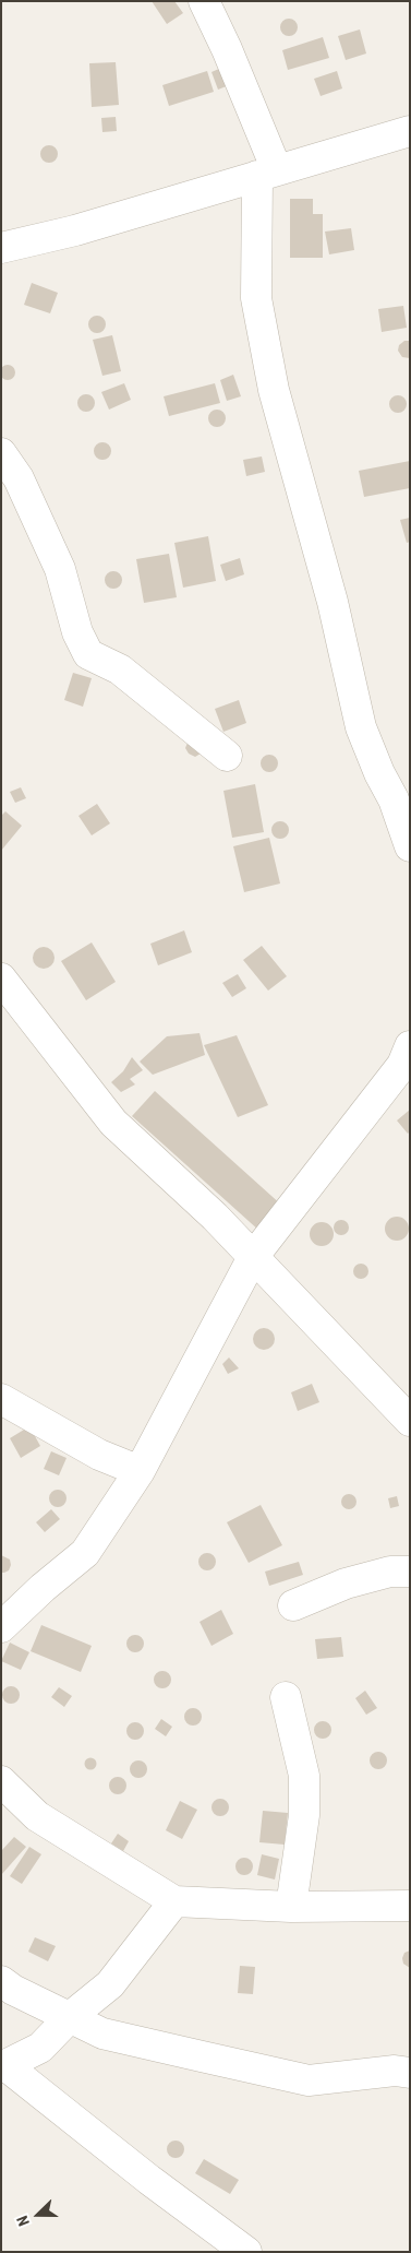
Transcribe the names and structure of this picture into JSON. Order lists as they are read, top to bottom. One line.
{"north":"left"}
